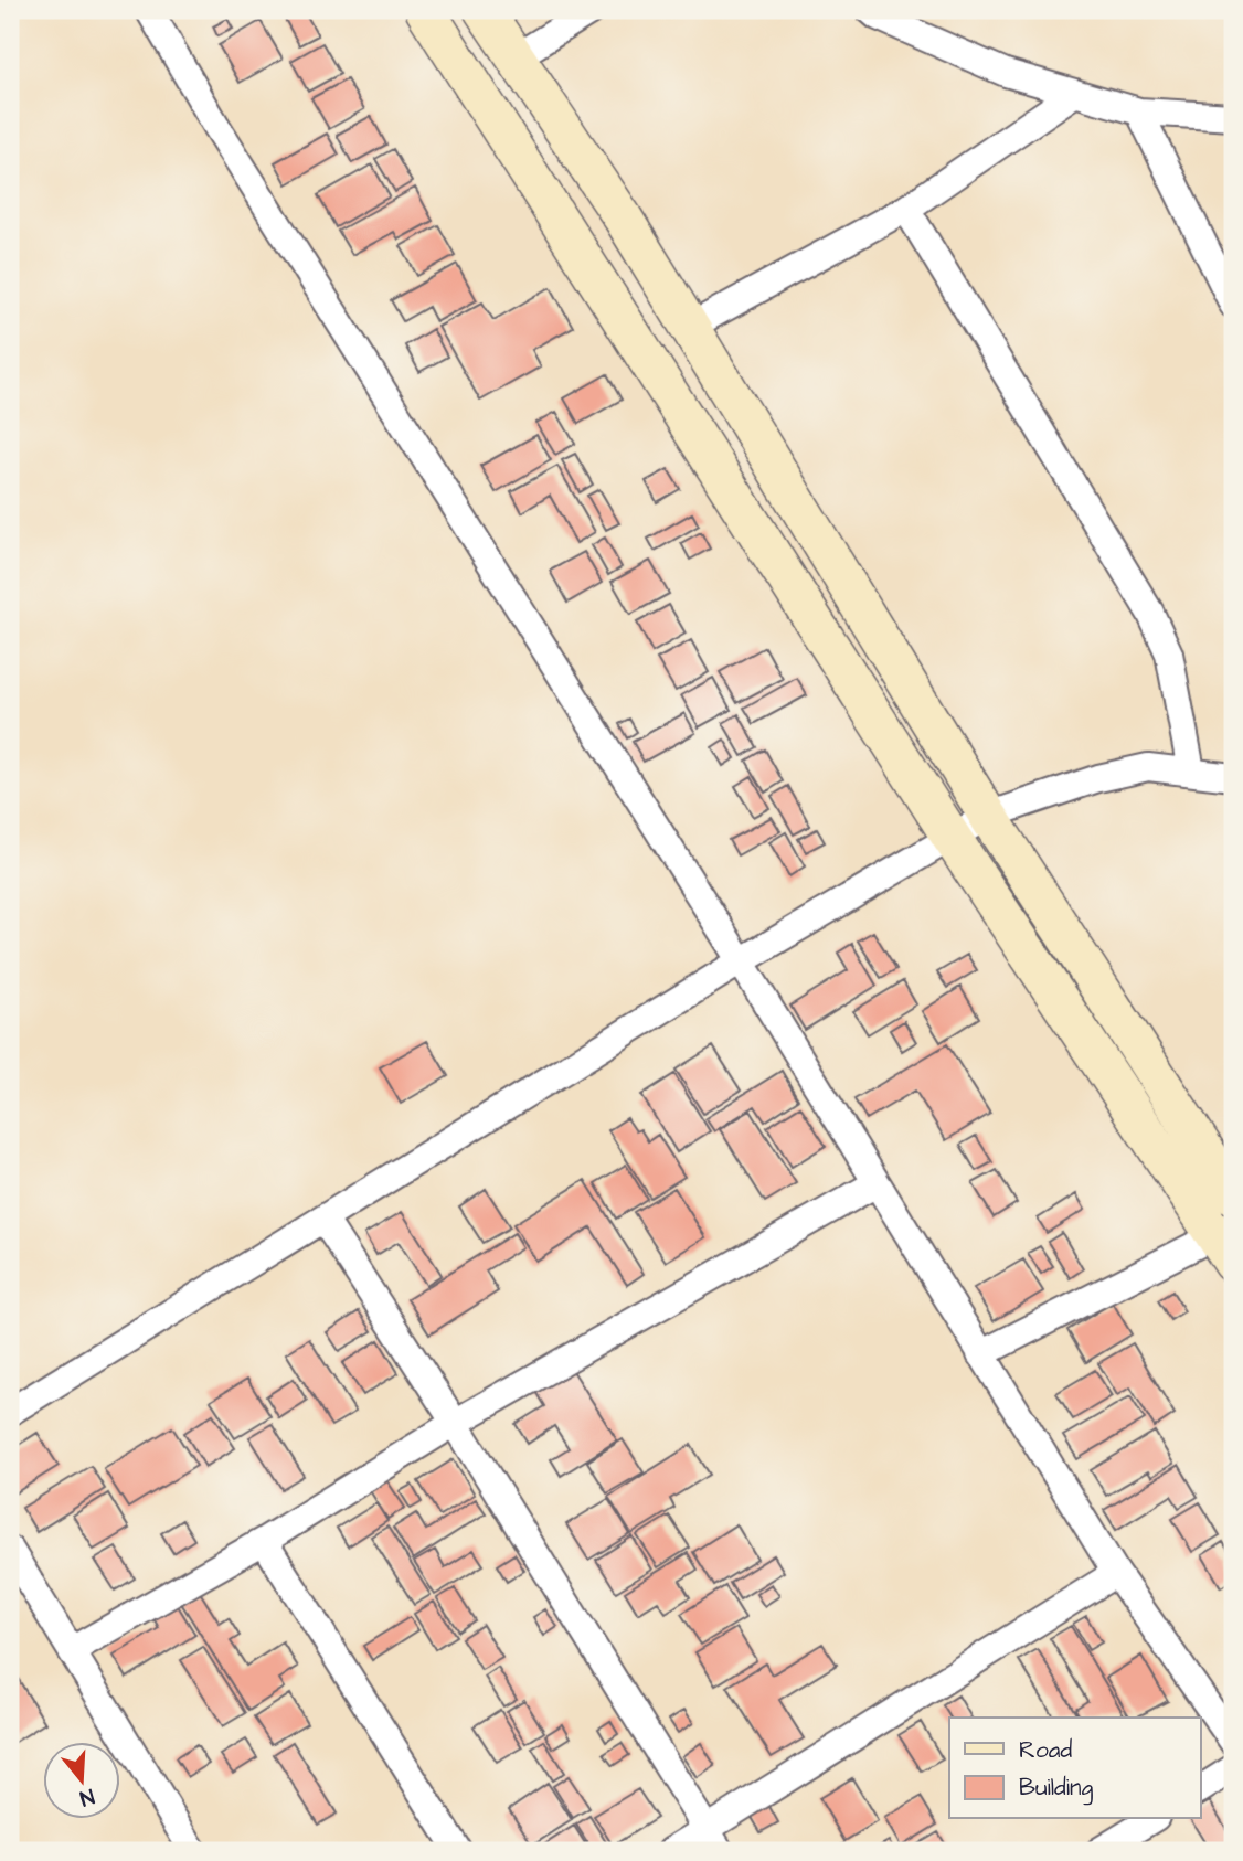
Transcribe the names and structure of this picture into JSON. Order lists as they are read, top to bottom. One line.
{"legend":["Road","Building"],"north":"bottom"}
